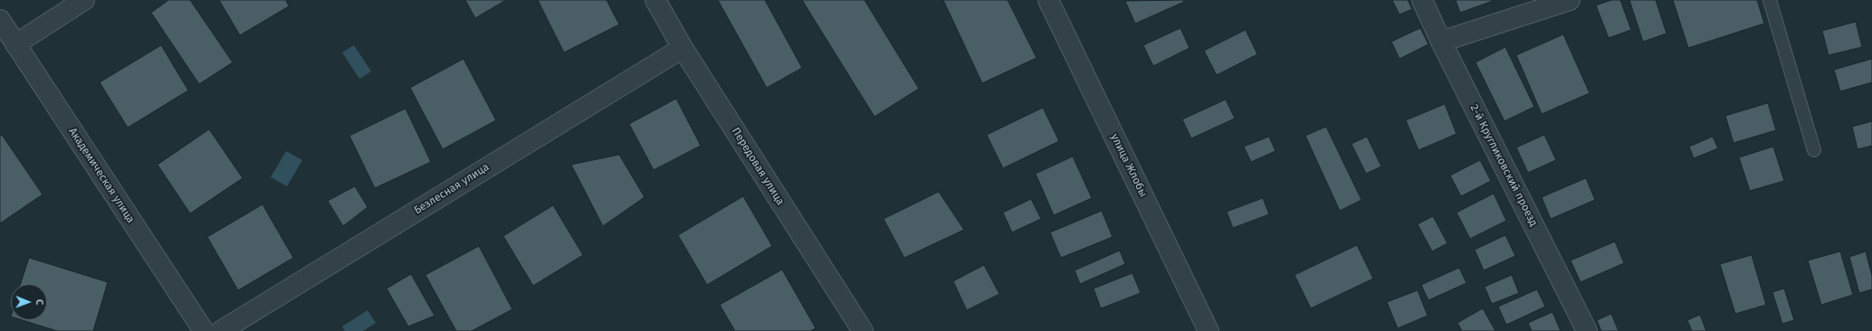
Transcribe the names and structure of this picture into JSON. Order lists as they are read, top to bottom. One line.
{"streets":{"street":["улица Жлобы","2-й Кругликовский проезд","Передовая улица","Академическая улица","Безлесная улица"]},"crossings":[["Передовая улица","Безлесная улица"]],"north":"right"}
